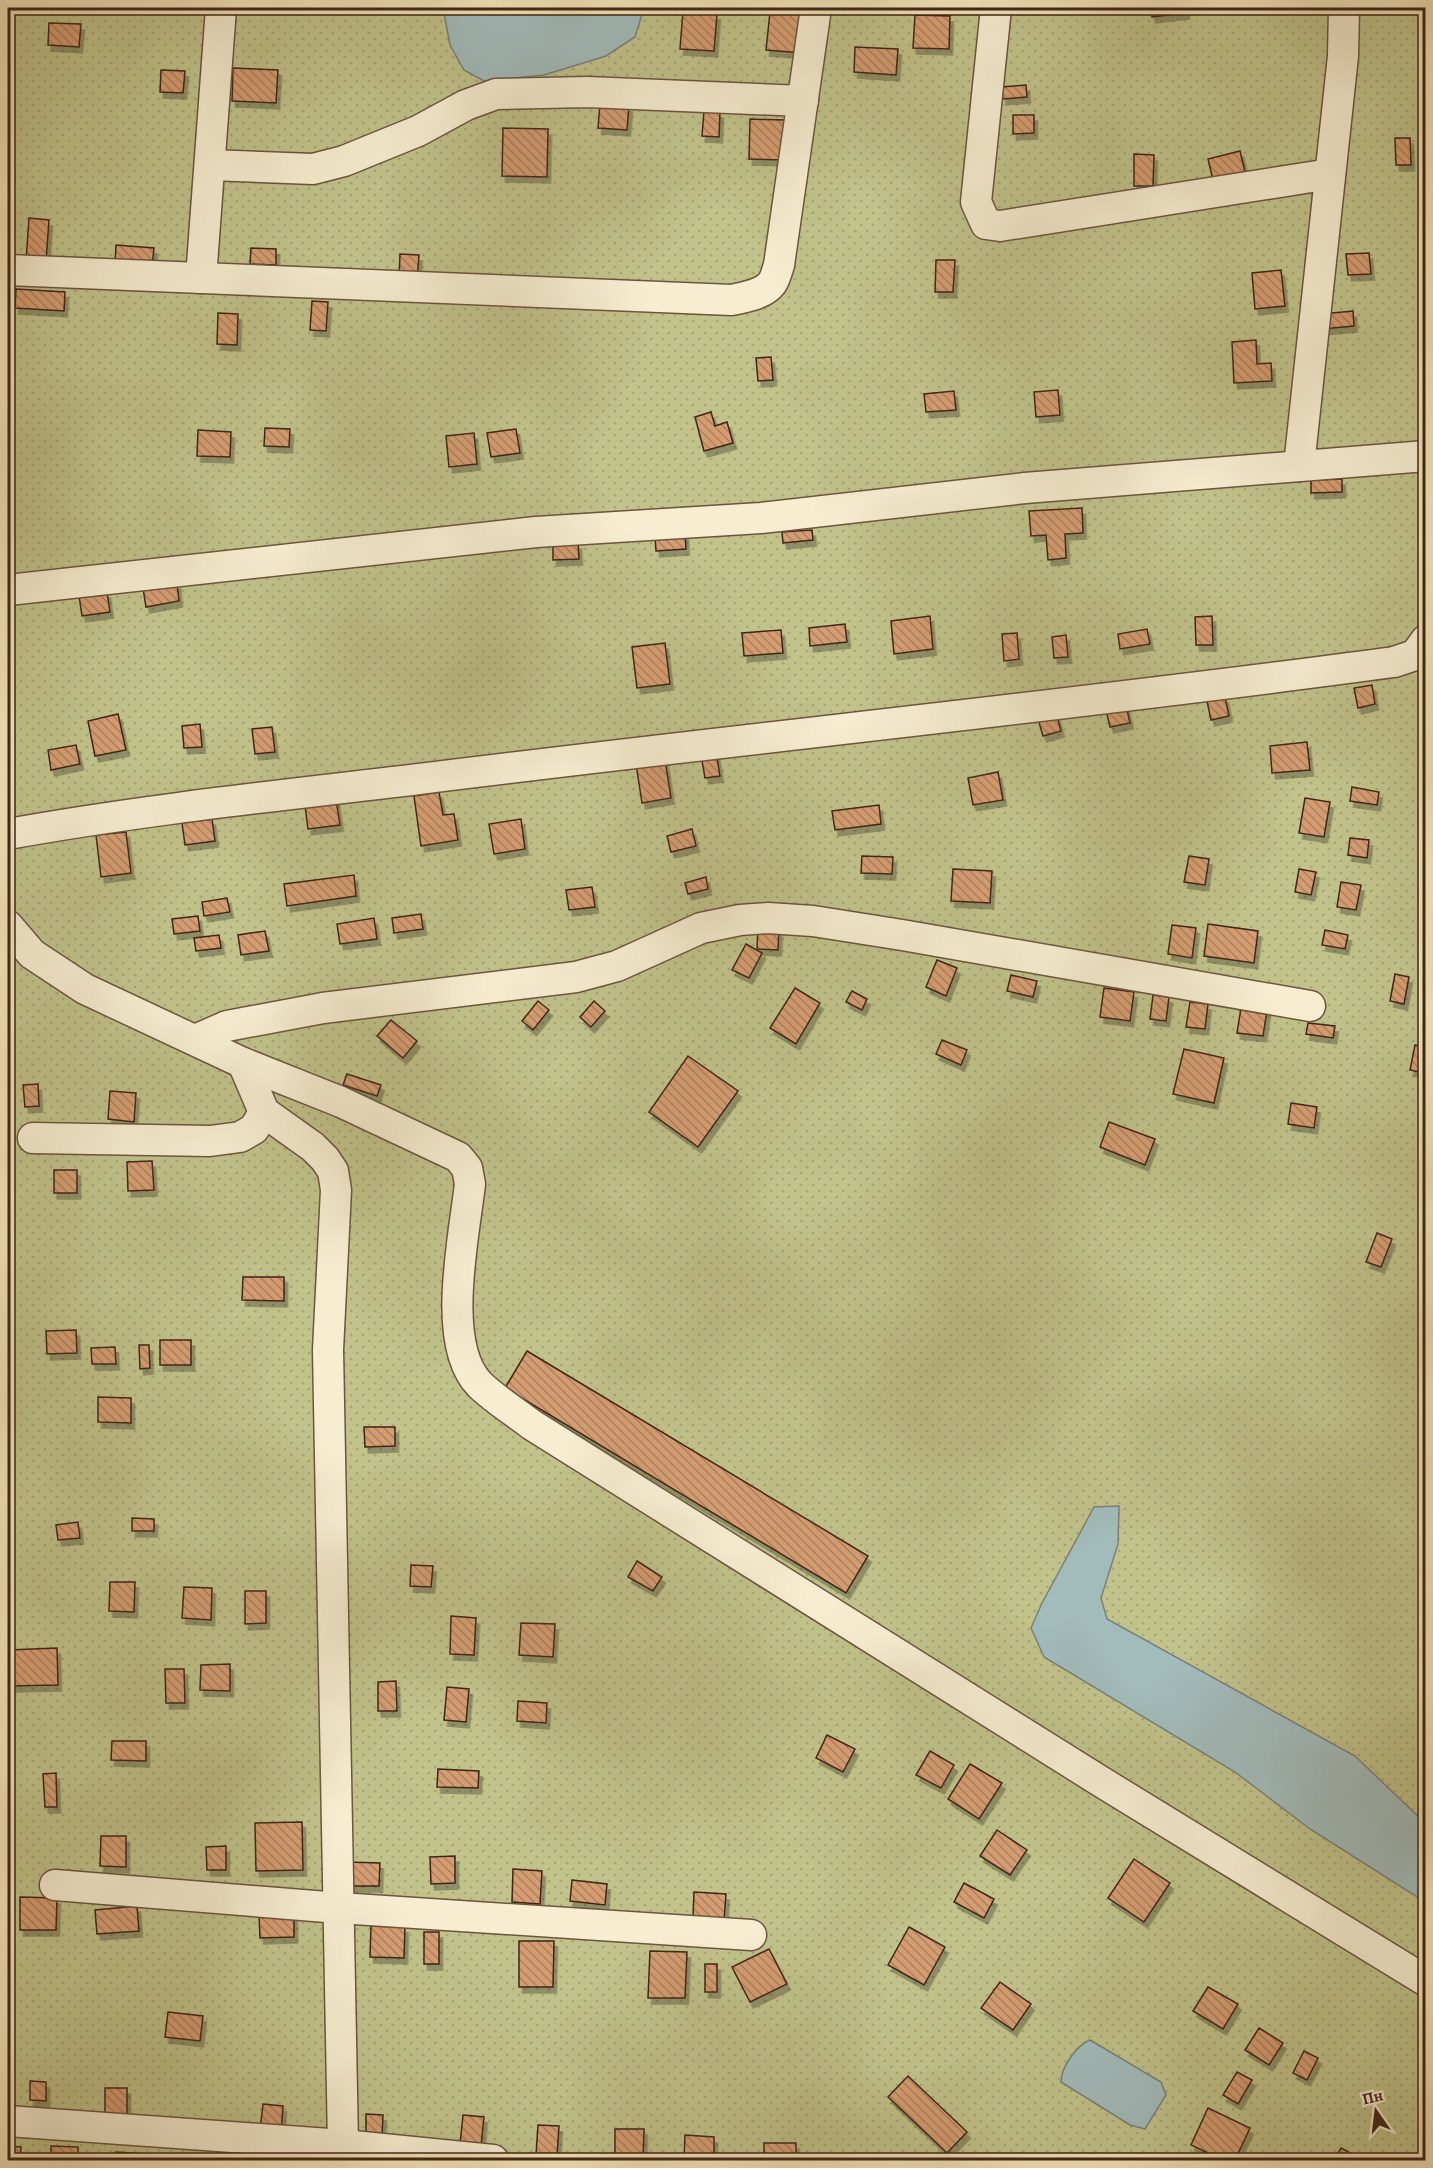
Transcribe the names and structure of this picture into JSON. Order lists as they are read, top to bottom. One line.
{"north":"top"}
